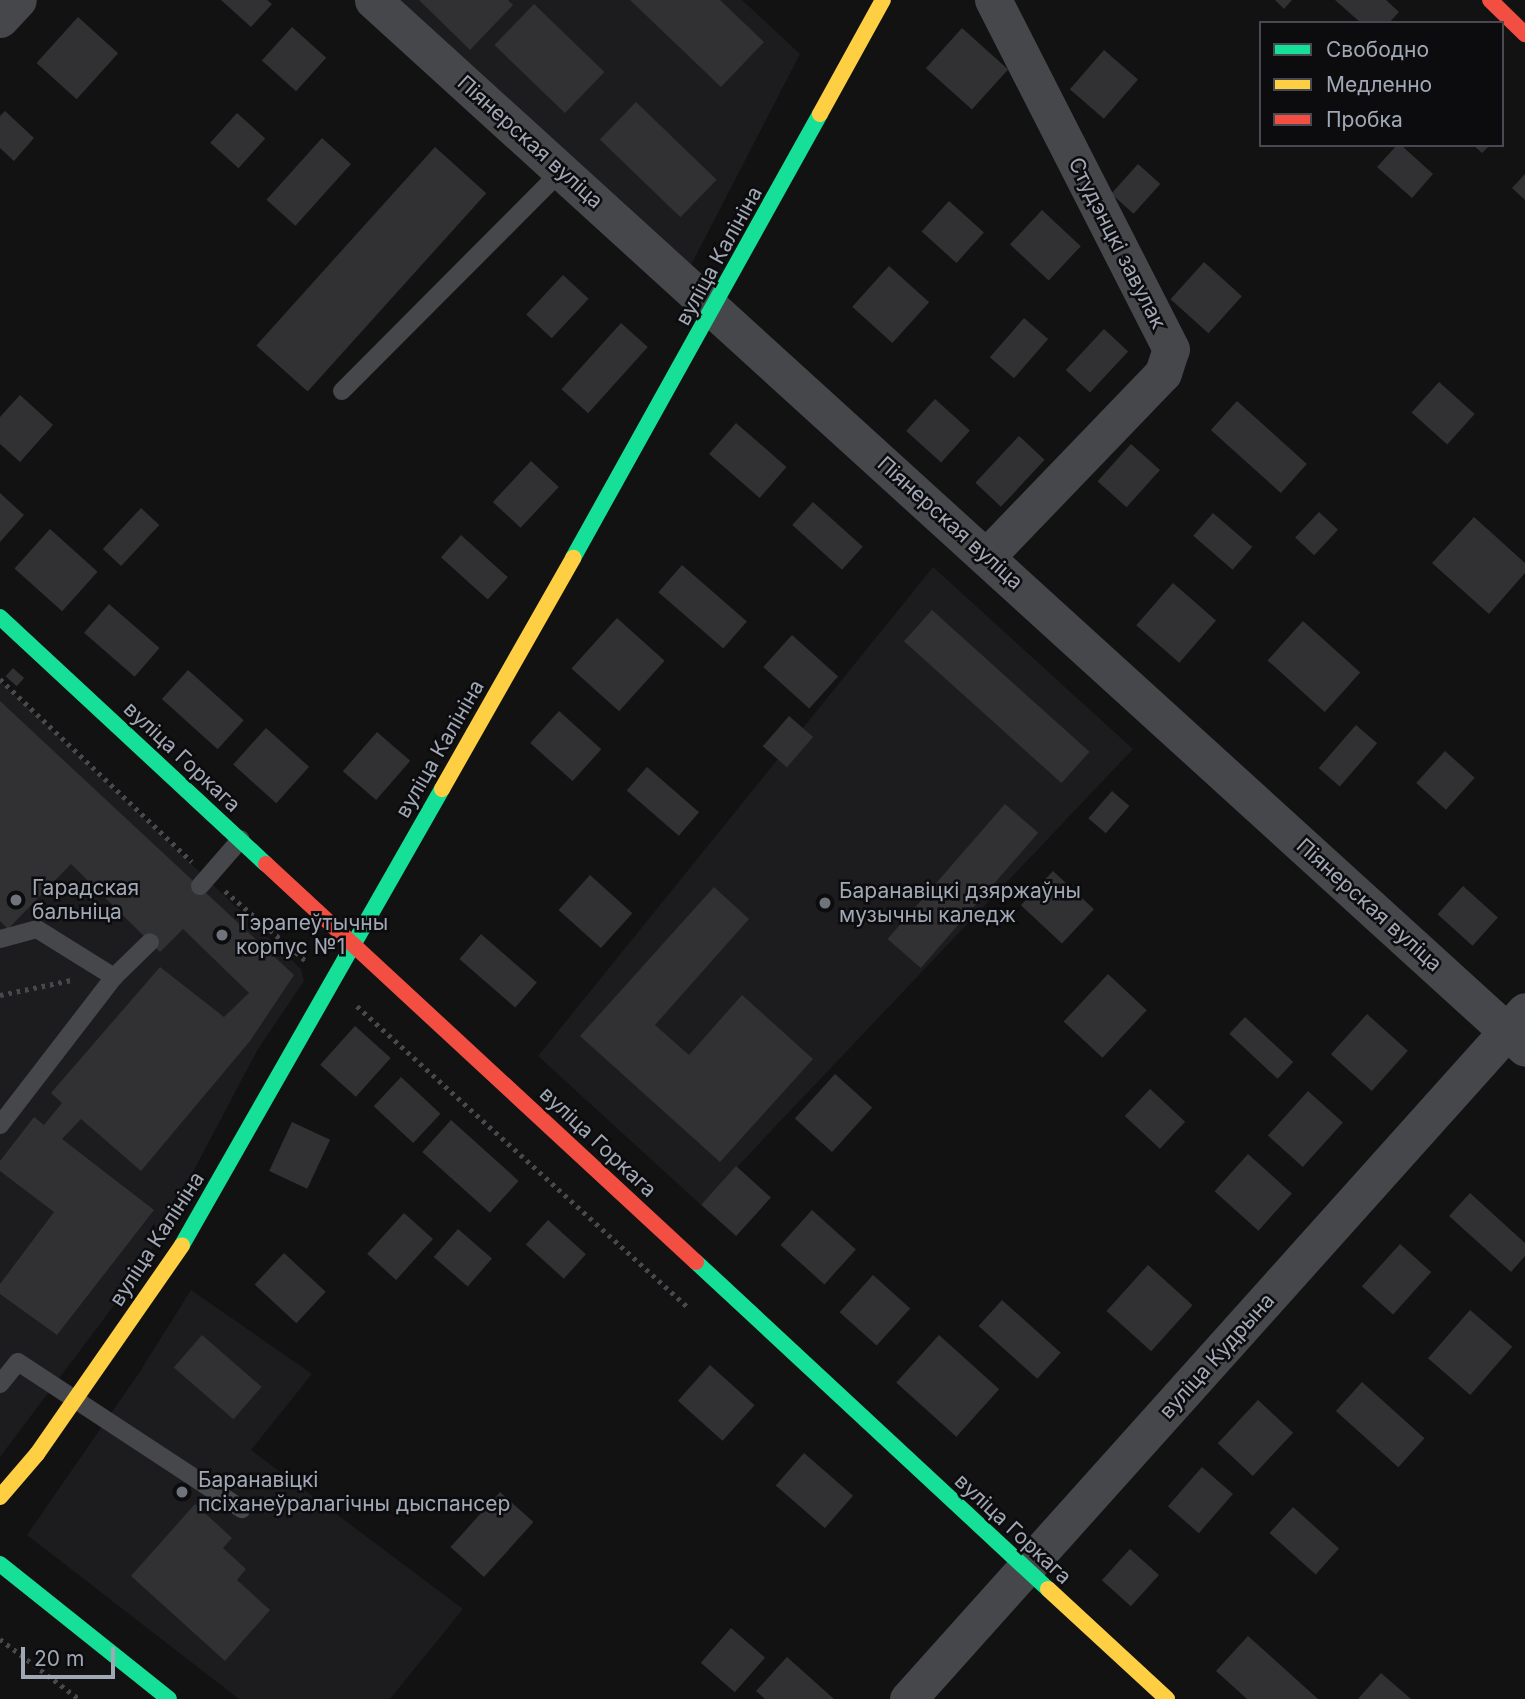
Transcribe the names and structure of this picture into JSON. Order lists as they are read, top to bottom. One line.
{"streets":{"street":["Піянерская вуліца","Студэнцкі завулак","вуліца Калініна","вуліца Горкага","вуліца Кудрына"]},"crossings":[["Піянерская вуліца","Студэнцкі завулак"],["Піянерская вуліца","вуліца Калініна"],["Піянерская вуліца","вуліца Кудрына"],["вуліца Калініна","вуліца Горкага"],["вуліца Горкага","вуліца Кудрына"]],"places":["Гарадская бальніца","Баранавіцкі дзяржаўны музычны каледж","Тэрапеўтычны корпус №1","Баранавіцкі псіханеўралагічны дыспансер"],"legend":["Свободно","Медленно","Пробка"],"scale_bar":"20 m"}
